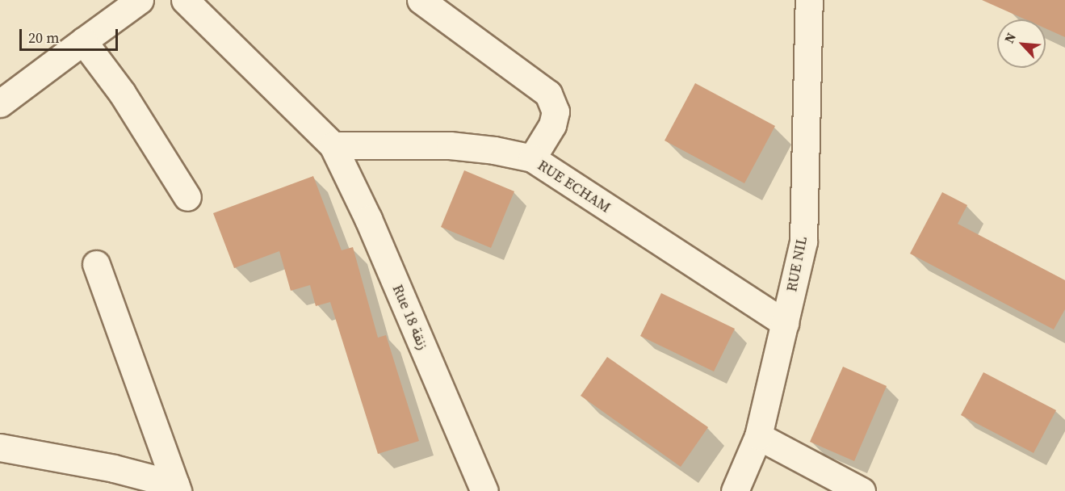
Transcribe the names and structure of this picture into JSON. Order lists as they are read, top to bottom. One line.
{"streets":{"street":["RUE ECHAM","RUE NIL","Rue 18 زنقة"]},"crossings":[["RUE ECHAM","RUE NIL"],["RUE ECHAM","Rue 18 زنقة"]],"scale_bar":"20 m","north":"top left"}
